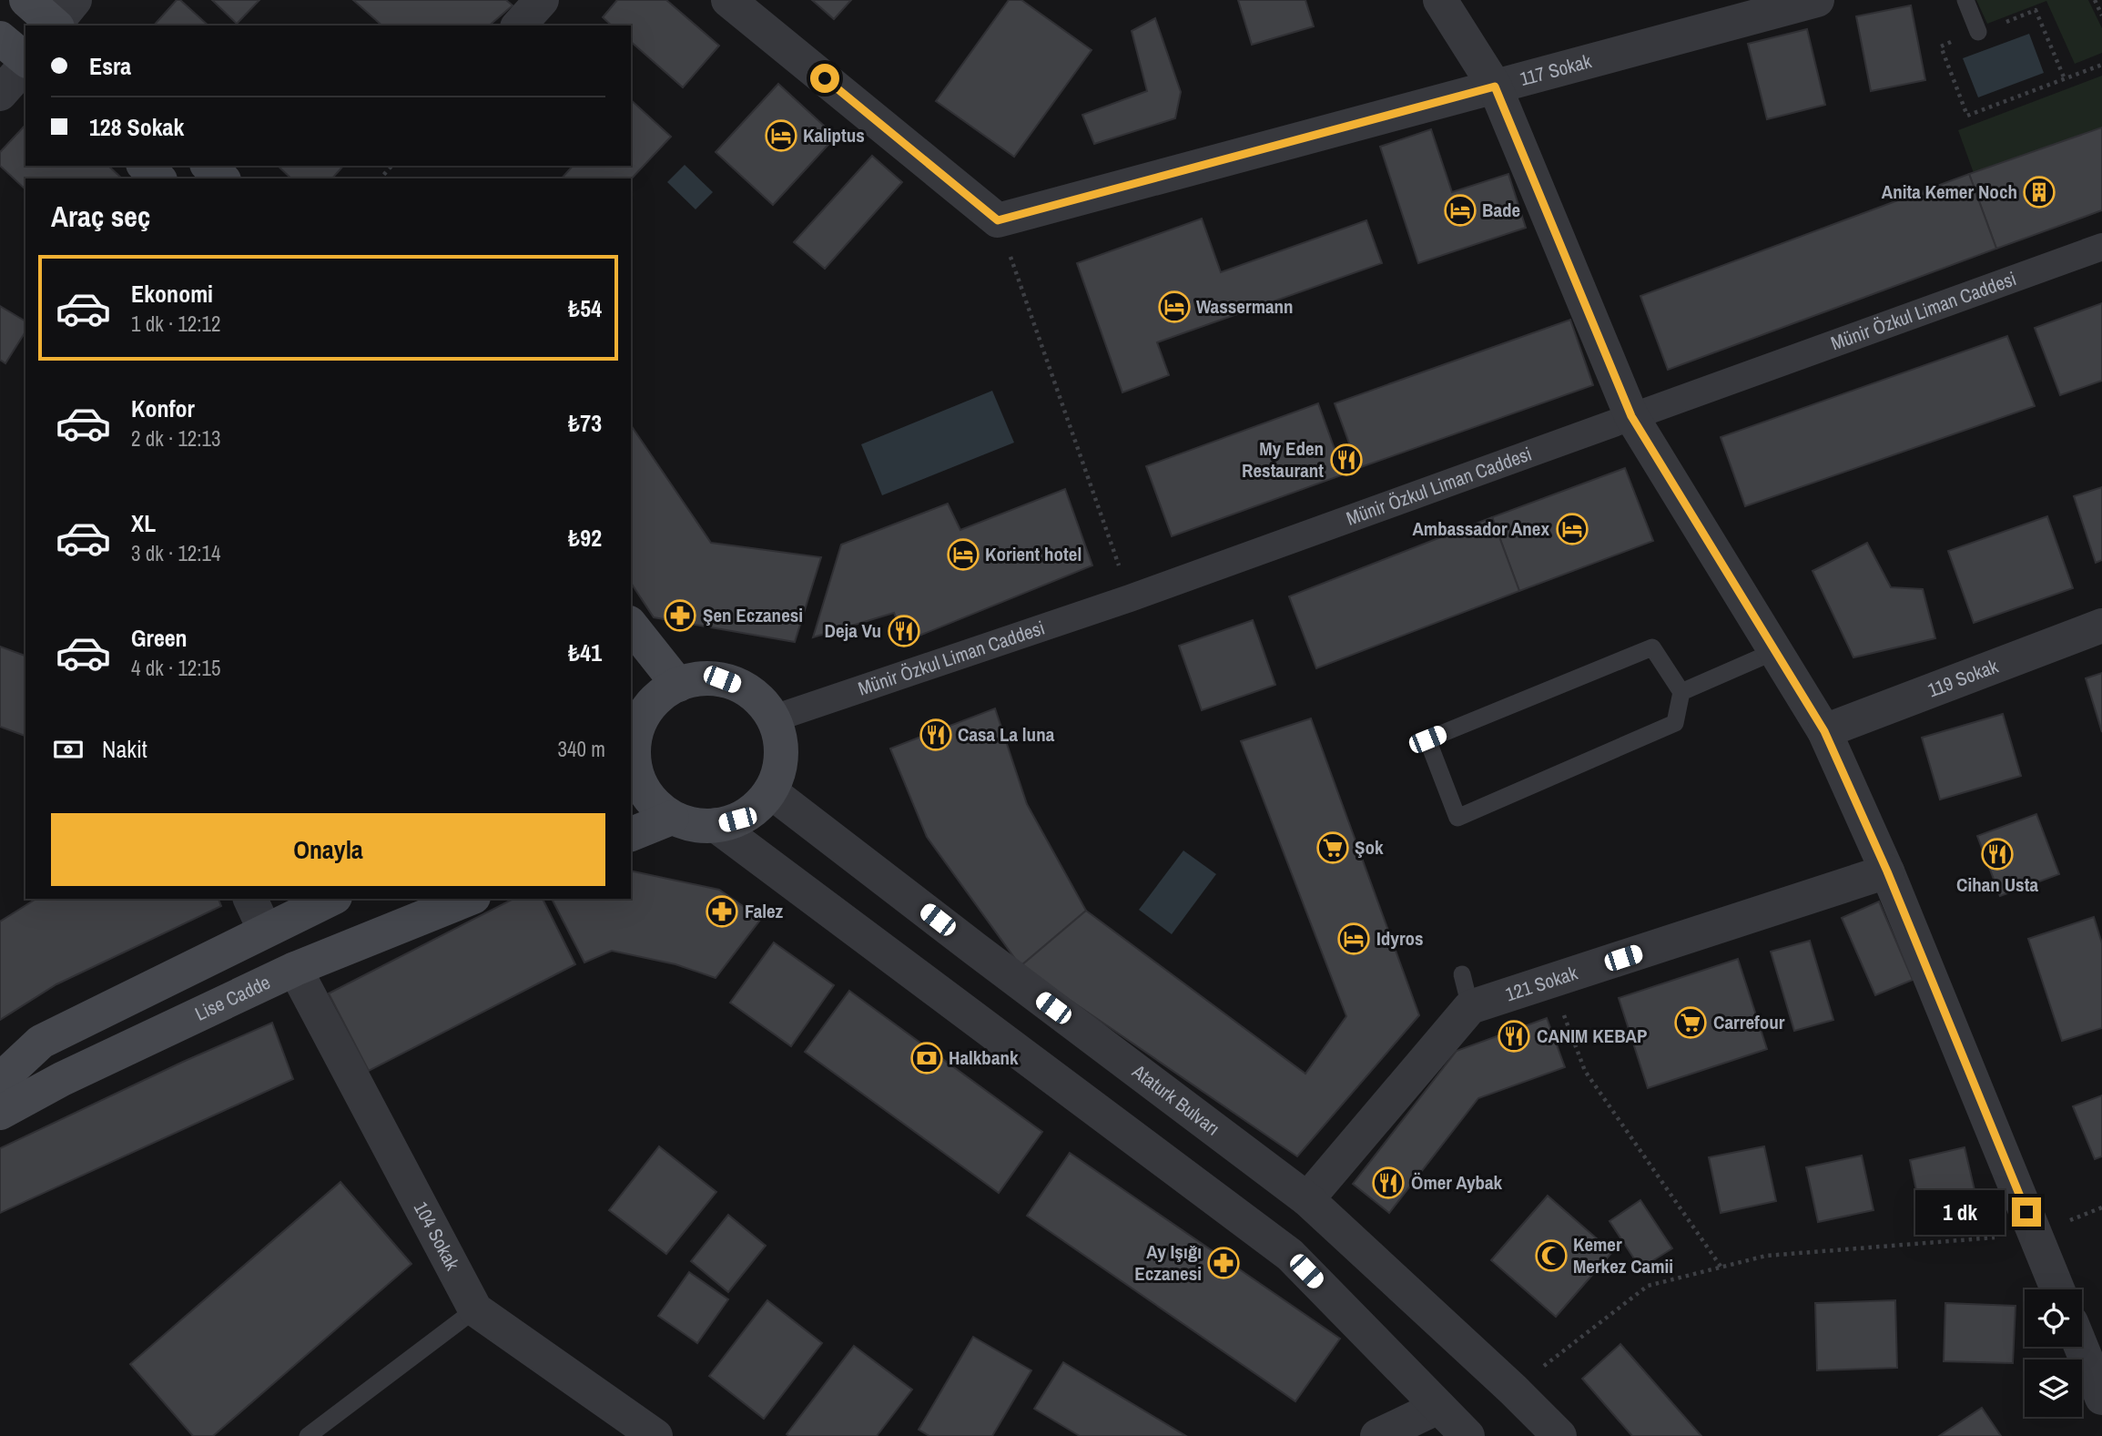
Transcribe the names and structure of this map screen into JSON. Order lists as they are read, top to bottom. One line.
{"streets":{"main road":["Lise Cadde"],"street":["117 Sokak","Münir Özkul Liman Caddesi","119 Sokak","121 Sokak","Ataturk Bulvarı","104 Sokak"]},"crossings":[["Münir Özkul Liman Caddesi","Ataturk Bulvarı"],["Lise Cadde","104 Sokak"]],"places":{"hotel":["Kaliptus","Bade","Wassermann","Ambassador Anex","Korient hotel","Idyros"],"building":["Anita Kemer Noch"],"restaurant":["My Eden Restaurant","Deja Vu","Casa La luna","Cihan Usta","CANIM KEBAP","Ömer Aybak"],"pharmacy":["Şen Eczanesi","Falez","Ay Işığı Eczanesi"],"supermarket":["Şok","Carrefour"],"bank":["Halkbank"],"mosque":["Kemer Merkez Camii"]},"page":{"banner":["Esra","128 Sokak"],"heading":"Araç seç","list":[{"name":"Ekonomi","note":"1 dk · 12:12","value":"₺54"},{"name":"Konfor","note":"2 dk · 12:13","value":"₺73"},{"name":"XL","note":"3 dk · 12:14","value":"₺92"},{"name":"Green","note":"4 dk · 12:15","value":"₺41"}],"pay":["Nakit","340 m"],"buttons":"Onayla","bubble":"1 dk"}}
